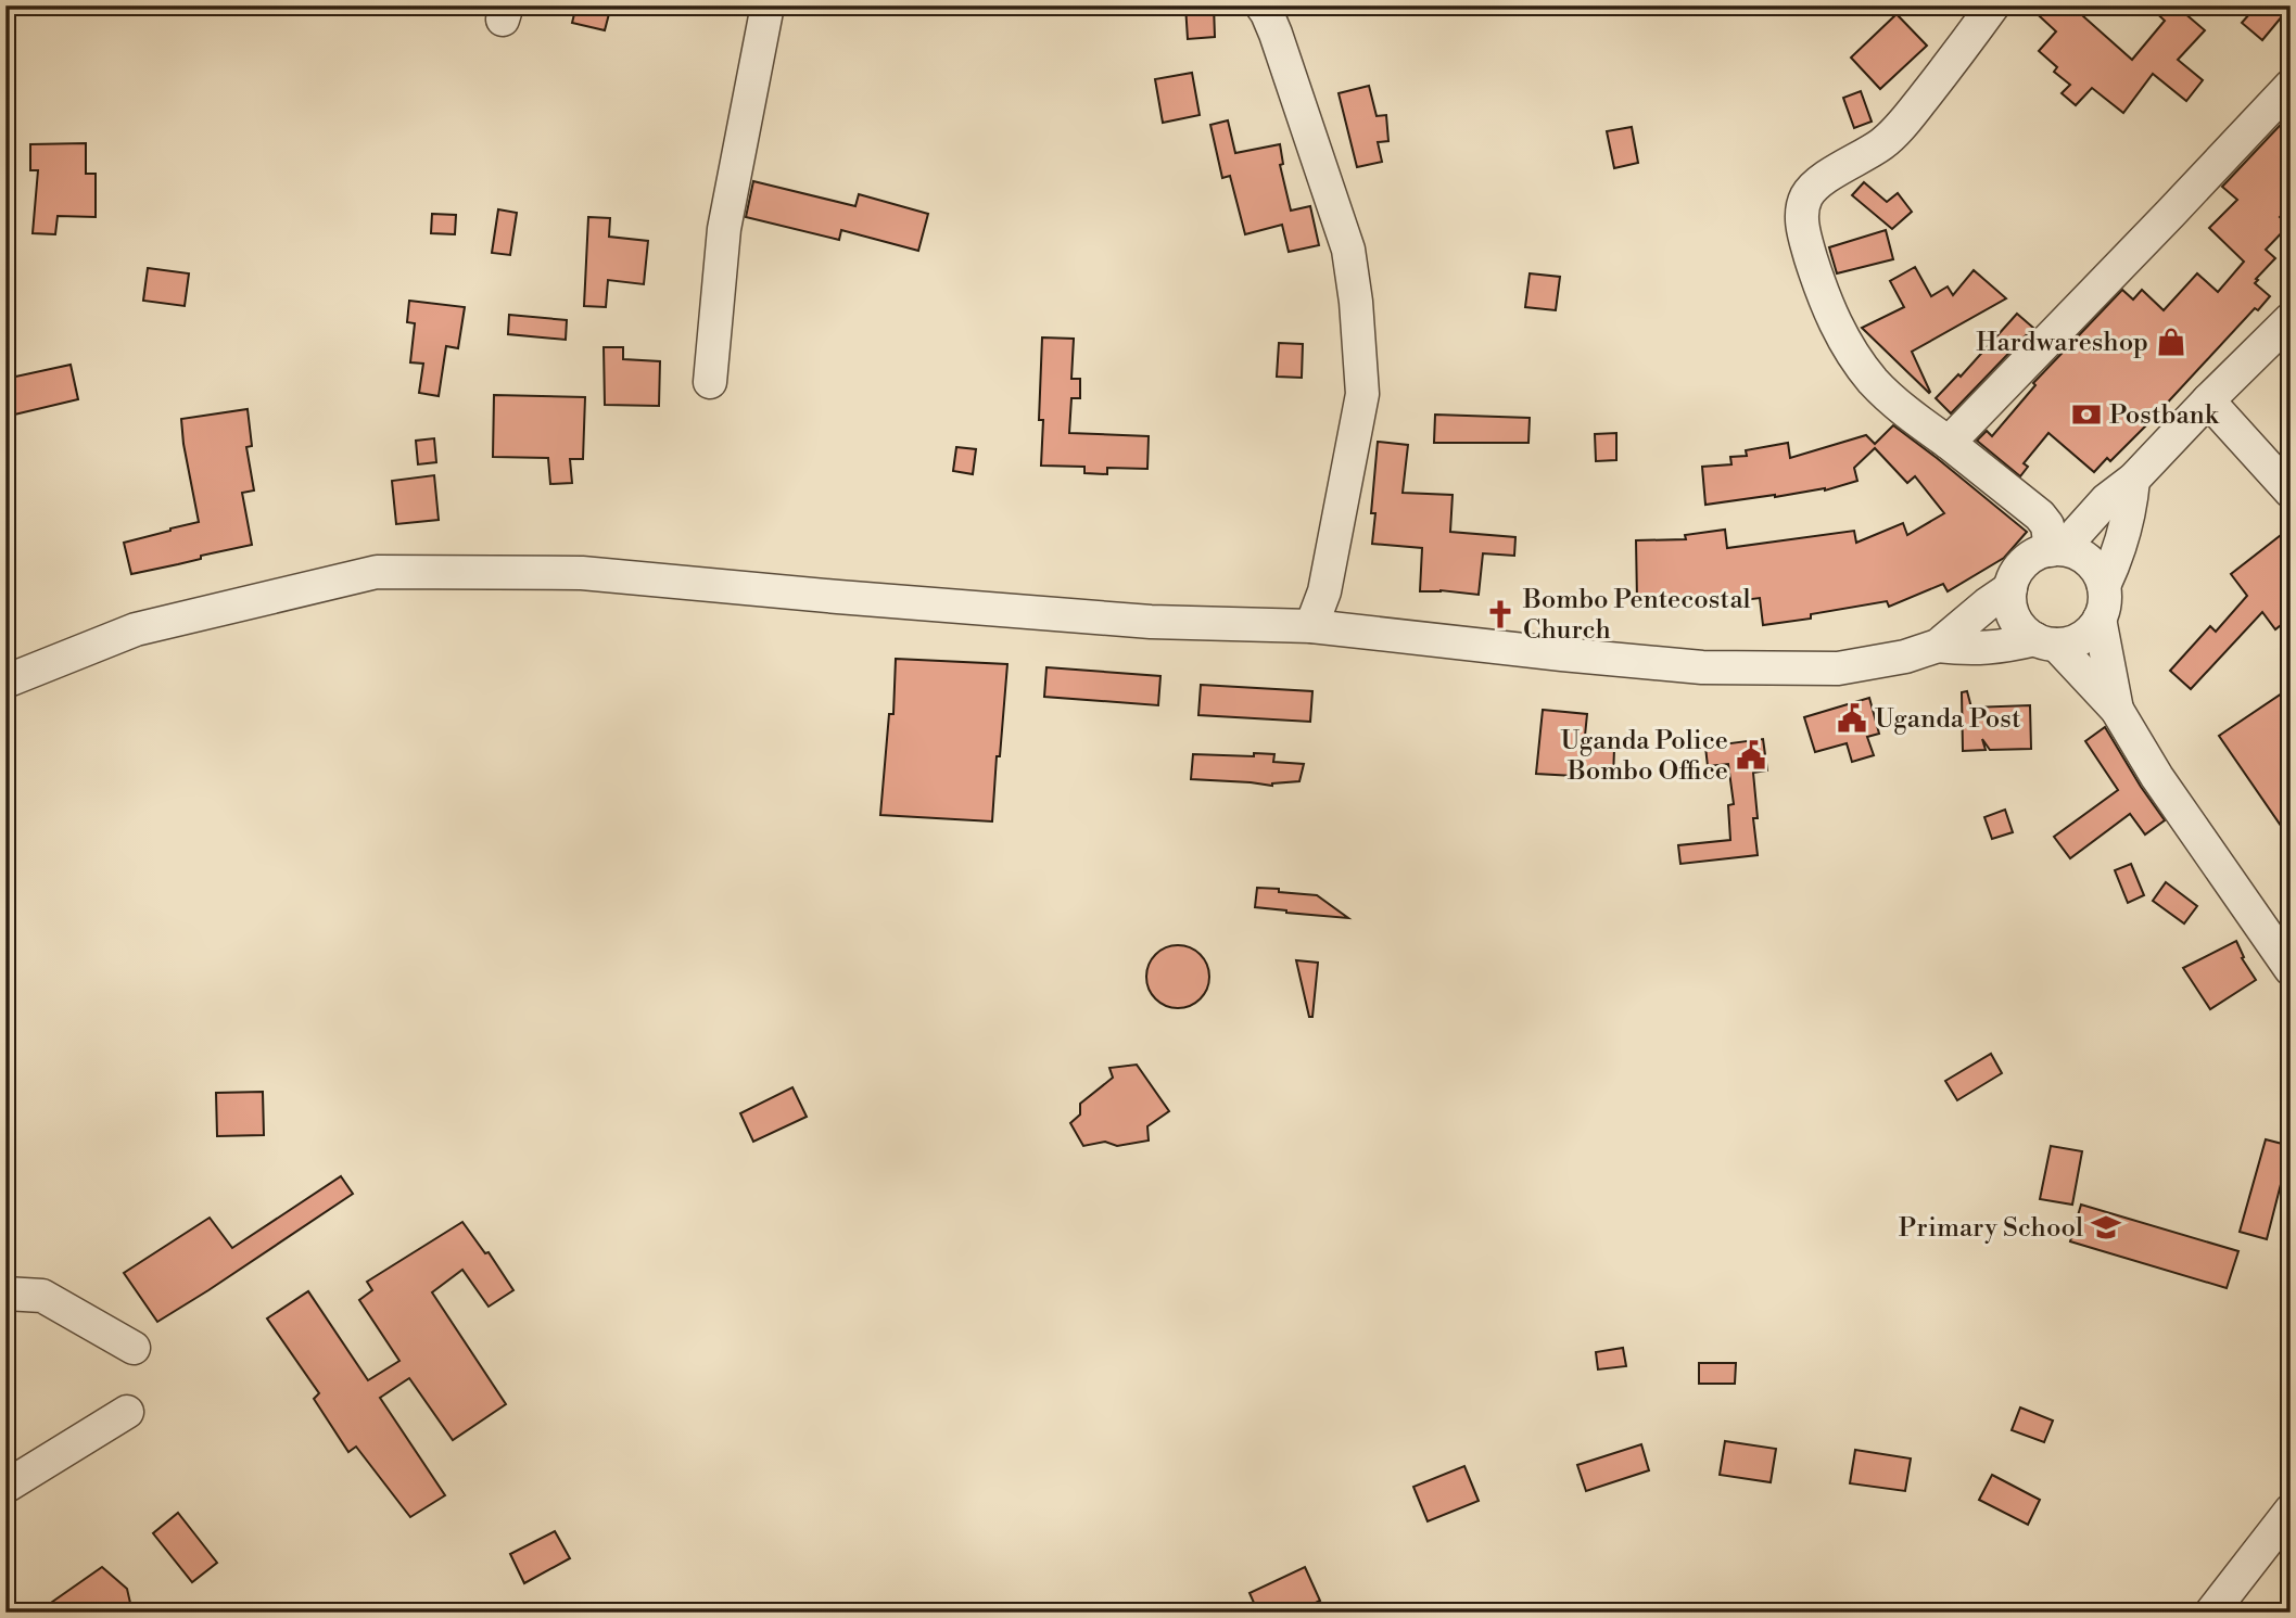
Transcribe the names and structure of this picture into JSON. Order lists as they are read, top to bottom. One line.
{"places":{"shop":["Hardwareshop"],"bank":["Postbank"],"church":["Bombo Pentecostal Church"],"public building":["Uganda Post","Uganda Police Bombo Office"],"school or university":["Primary School"]}}
